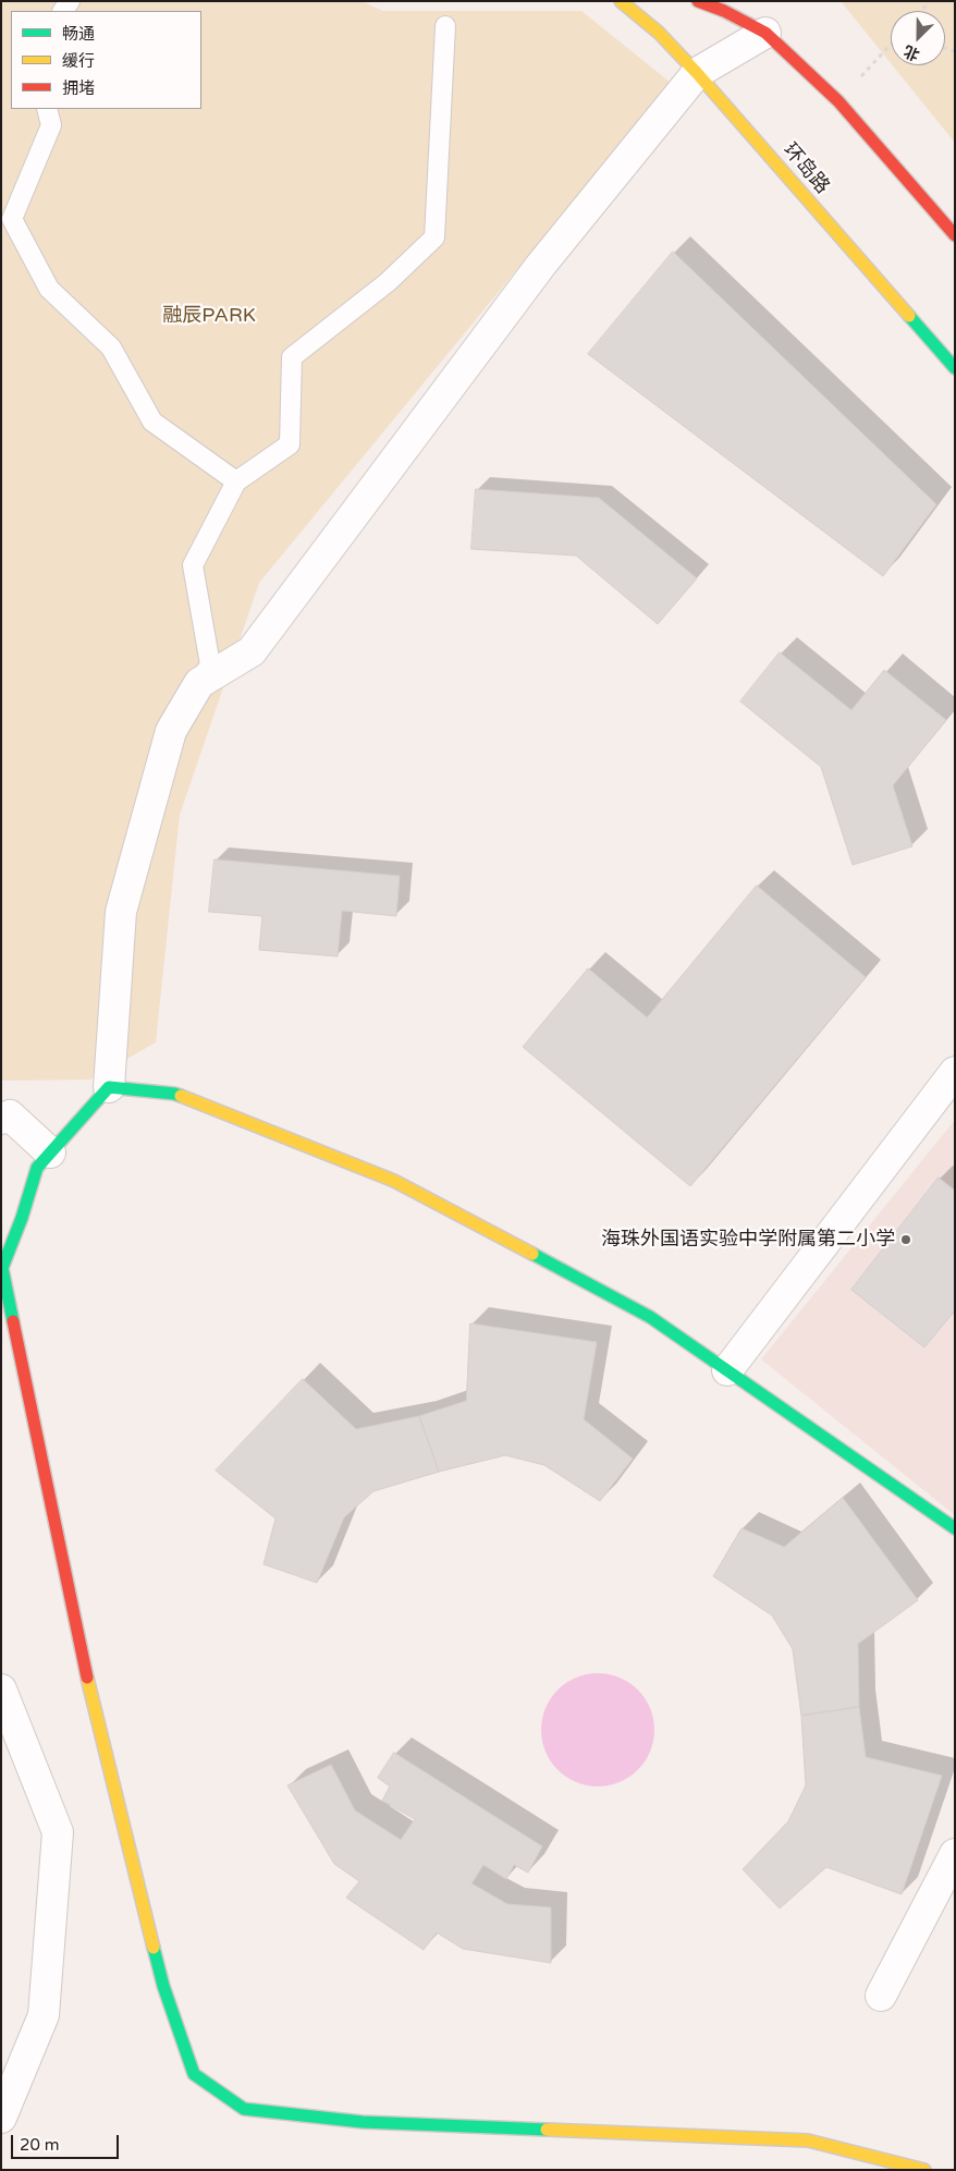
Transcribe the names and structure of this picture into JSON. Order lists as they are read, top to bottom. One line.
{"streets":{"street":["环岛路"]},"parks":["融辰PARK"],"places":["海珠外国语实验中学附属第二小学"],"legend":["畅通","缓行","拥堵"],"scale_bar":"20 m","north":"bottom left"}
